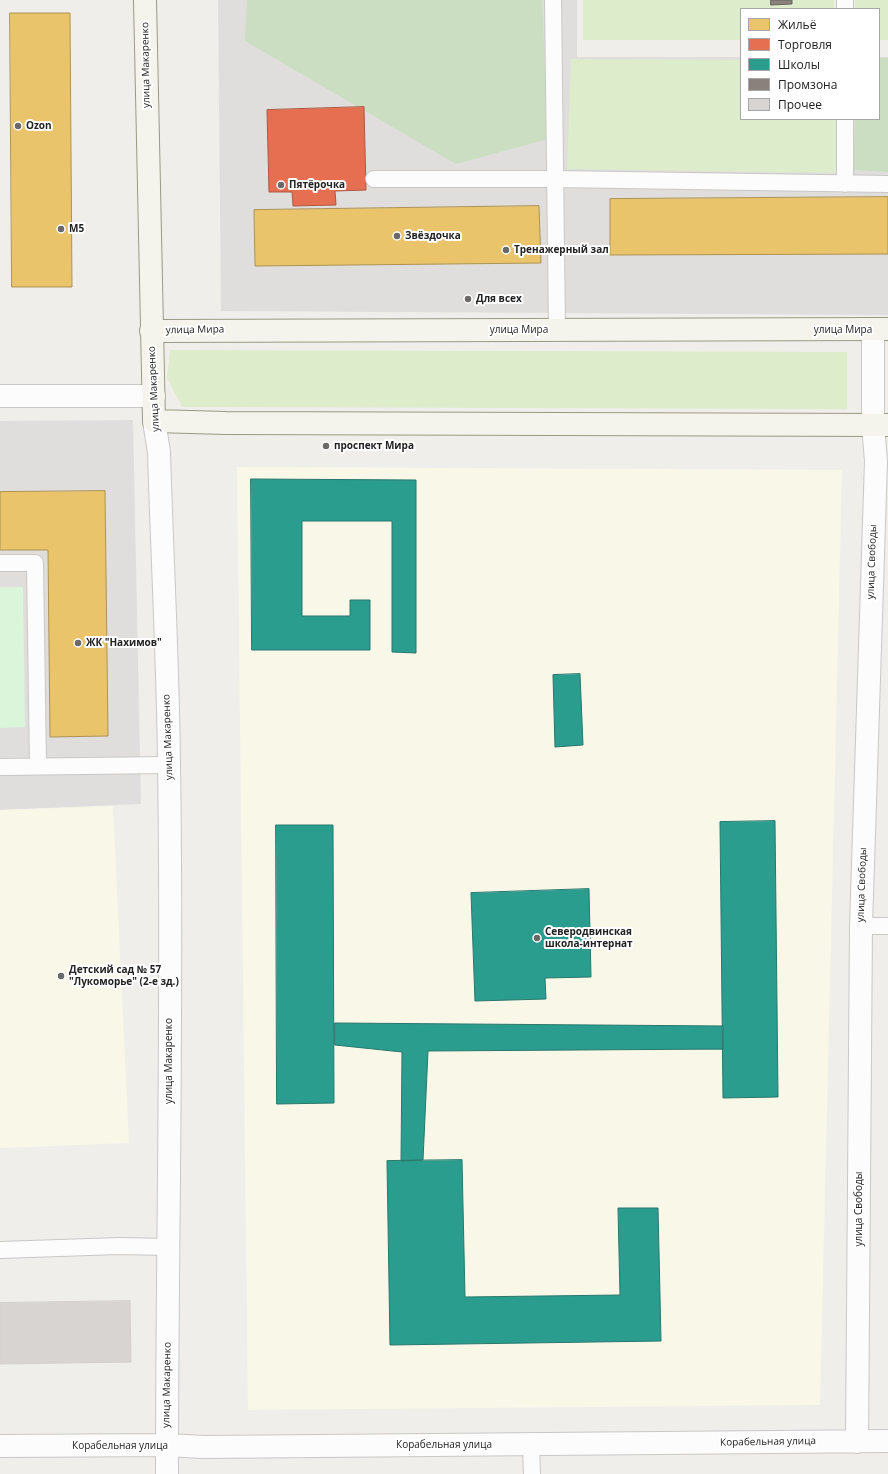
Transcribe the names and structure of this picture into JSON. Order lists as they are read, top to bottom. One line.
{"streets":{"main road":["улица Макаренко","улица Мира"],"street":["улица Свободы","Корабельная улица"]},"crossings":[["улица Макаренко","улица Мира"],["улица Макаренко","Корабельная улица"],["улица Мира","улица Свободы"],["улица Свободы","Корабельная улица"]],"places":["Ozon","Пятёрочка","М5","Звёздочка","Тренажерный зал","Для всех","проспект Мира","ЖК \"Нахимов\"","Северодвинская школа-интернат","Детский сад № 57 \"Лукоморье\" (2-е зд.)"],"legend":["Жильё","Торговля","Школы","Промзона","Прочее"]}
